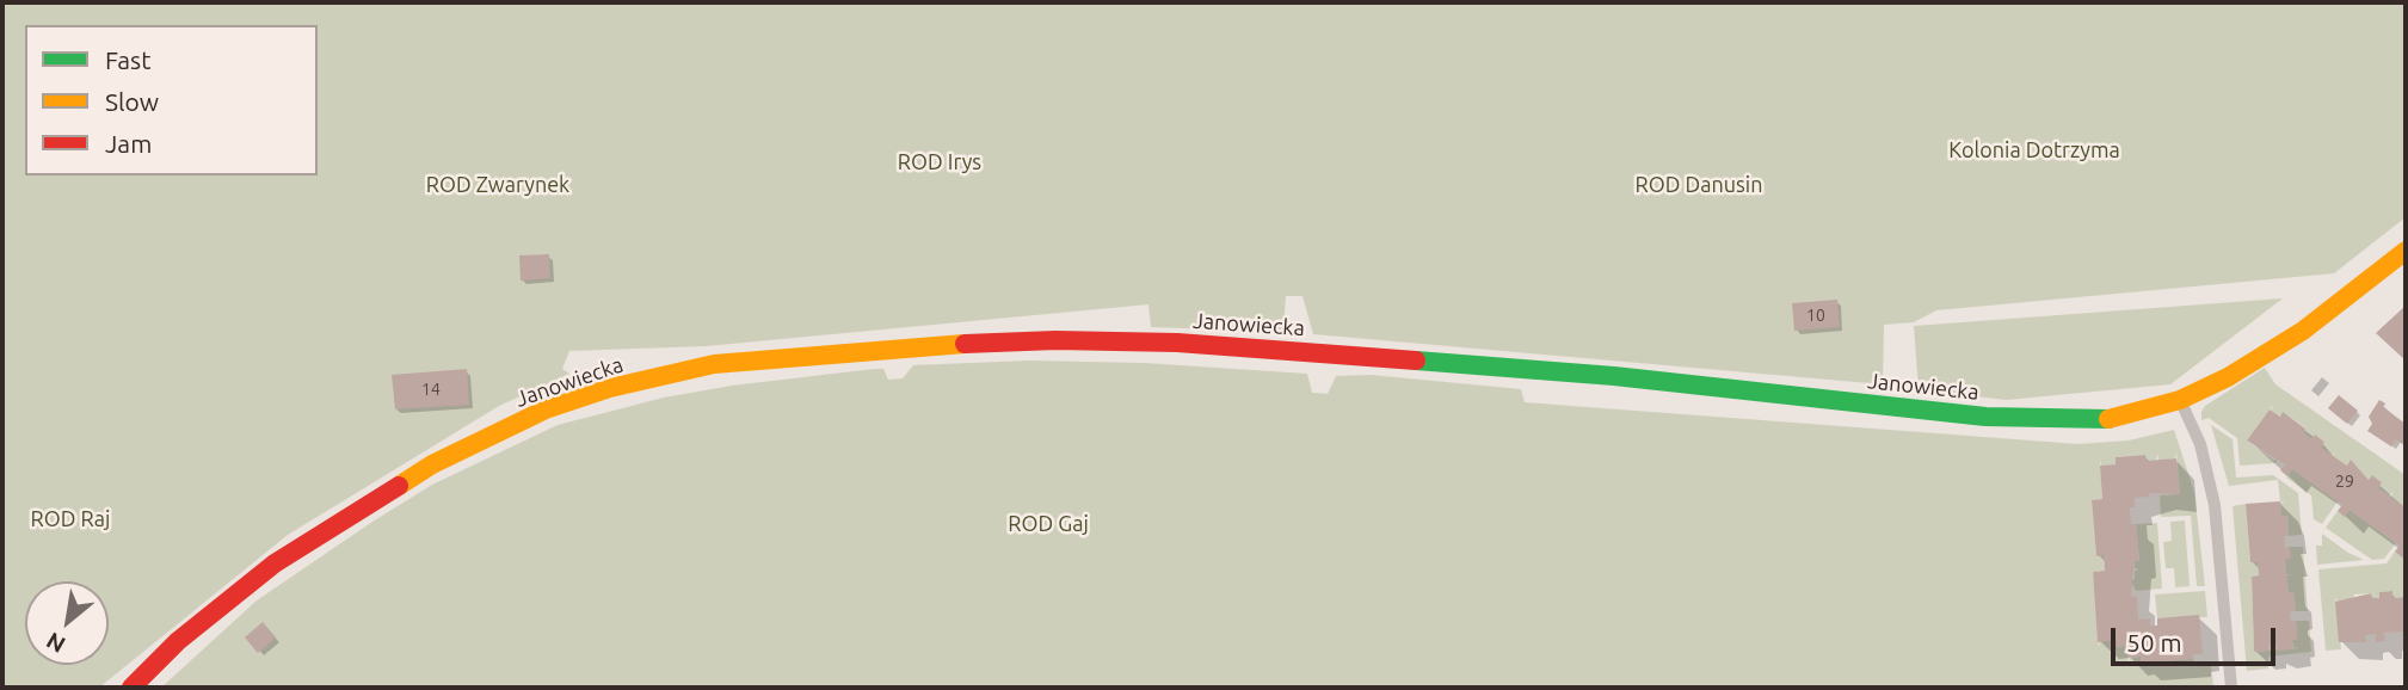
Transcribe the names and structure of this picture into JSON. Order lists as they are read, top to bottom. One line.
{"streets":{"street":["Janowiecka"]},"parks":["Kolonia Dotrzyma","ROD Irys","ROD Zwarynek","ROD Danusin","ROD Raj","ROD Gaj"],"house_numbers":["10","14","29"],"legend":["Fast","Slow","Jam"],"scale_bar":"50 m","north":"bottom left"}
